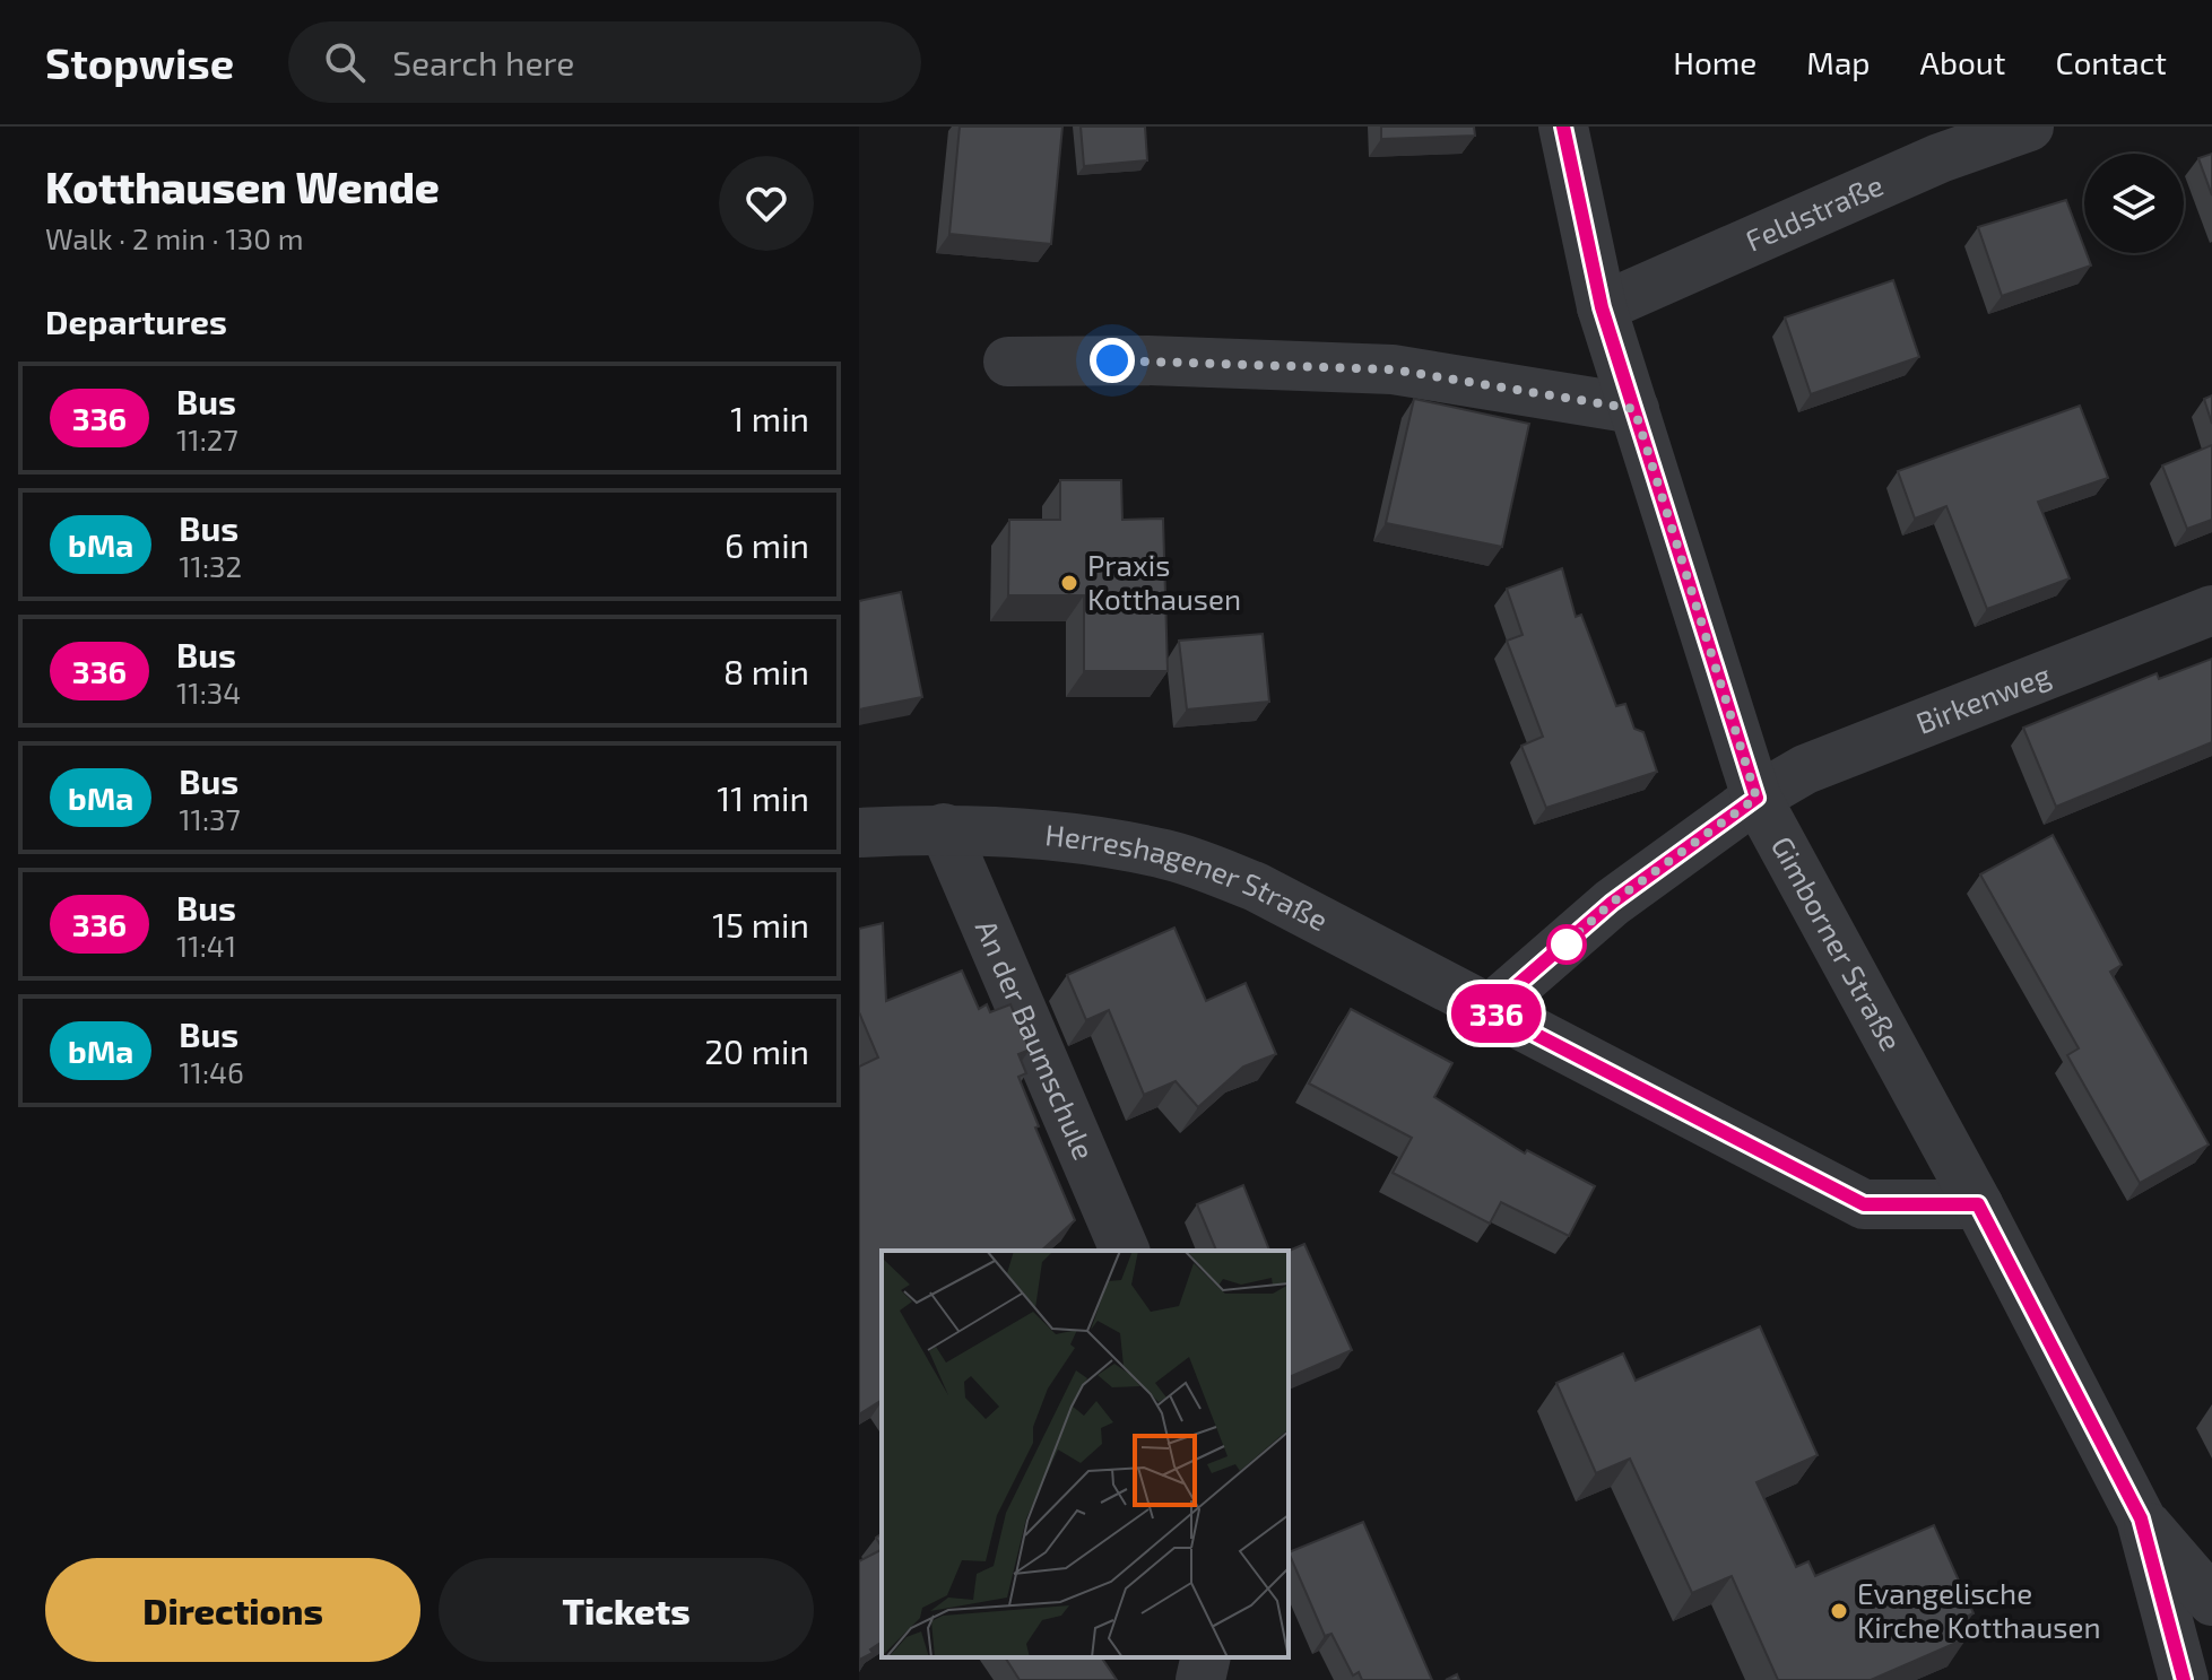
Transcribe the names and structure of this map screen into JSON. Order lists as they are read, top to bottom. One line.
{"streets":{"street":["Feldstraße","Birkenweg","Herreshagener Straße","Gimborner Straße","An der Baumschule"]},"crossings":[["Feldstraße","Gimborner Straße"],["Birkenweg","Gimborner Straße"],["Herreshagener Straße","Gimborner Straße"],["Herreshagener Straße","An der Baumschule"]],"places":["Praxis Kotthausen","Evangelische Kirche Kotthausen"],"lines":["bus line 336"],"page":{"header":"Stopwise","search":"Search here","nav":["Home","Map","About","Contact"],"heading":[["Kotthausen Wende","Walk · 2 min · 130 m"],"Departures"],"on_map":"336","list":[{"mark":"336","name":"Bus","note":"11:27","value":"1 min"},{"mark":"bMa","name":"Bus","note":"11:32","value":"6 min"},{"mark":"336","name":"Bus","note":"11:34","value":"8 min"},{"mark":"bMa","name":"Bus","note":"11:37","value":"11 min"},{"mark":"336","name":"Bus","note":"11:41","value":"15 min"},{"mark":"bMa","name":"Bus","note":"11:46","value":"20 min"}],"buttons":["Directions","Tickets"]}}
